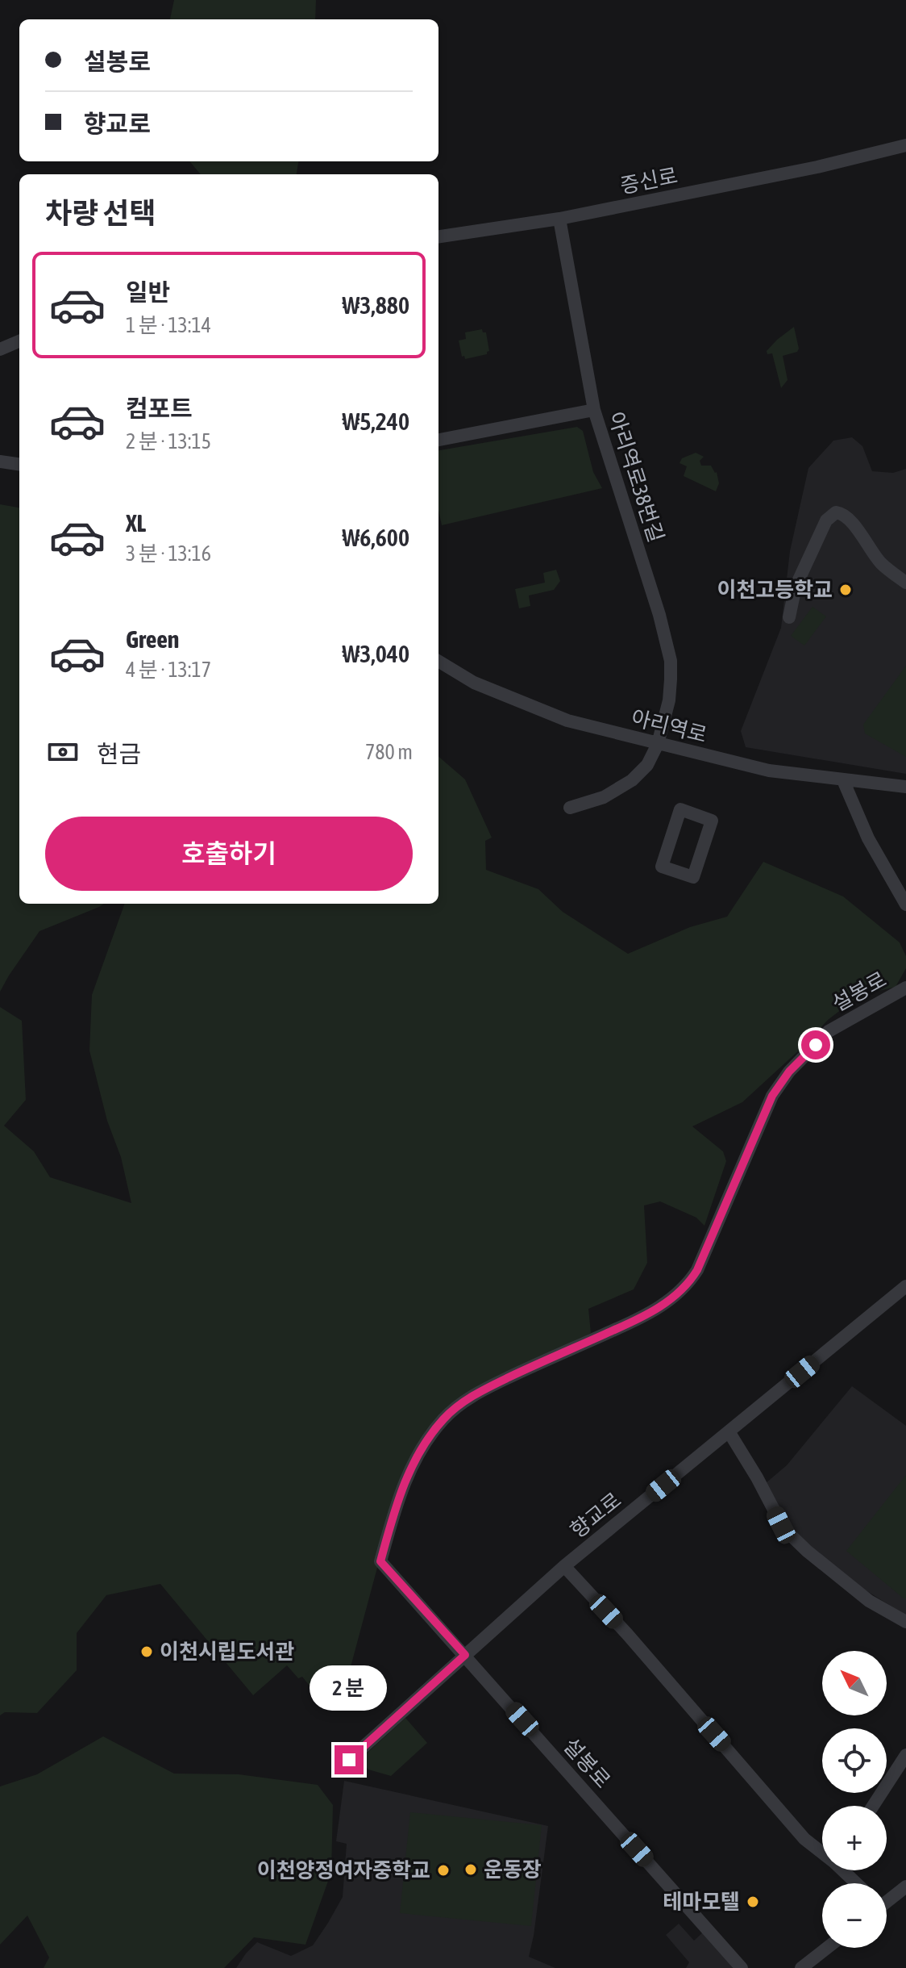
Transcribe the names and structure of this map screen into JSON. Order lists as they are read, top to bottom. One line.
{"streets":{"street":["증신로","아리역로38번길","아리역로","설봉로","향교로"]},"crossings":[["증신로","아리역로38번길"],["아리역로38번길","아리역로"],["설봉로","향교로"]],"places":["이천고등학교","이천시립도서관","운동장","이천양정여자중학교","테마모텔"],"north":"top left","page":{"banner":["설봉로","향교로"],"heading":"차량 선택","list":[{"name":"일반","note":"1 분 · 13:14","value":"₩3,880"},{"name":"컴포트","note":"2 분 · 13:15","value":"₩5,240"},{"name":"XL","note":"3 분 · 13:16","value":"₩6,600"},{"name":"Green","note":"4 분 · 13:17","value":"₩3,040"}],"pay":["현금","780 m"],"buttons":"호출하기","map_buttons":["+","−"],"bubble":"2 분"}}
